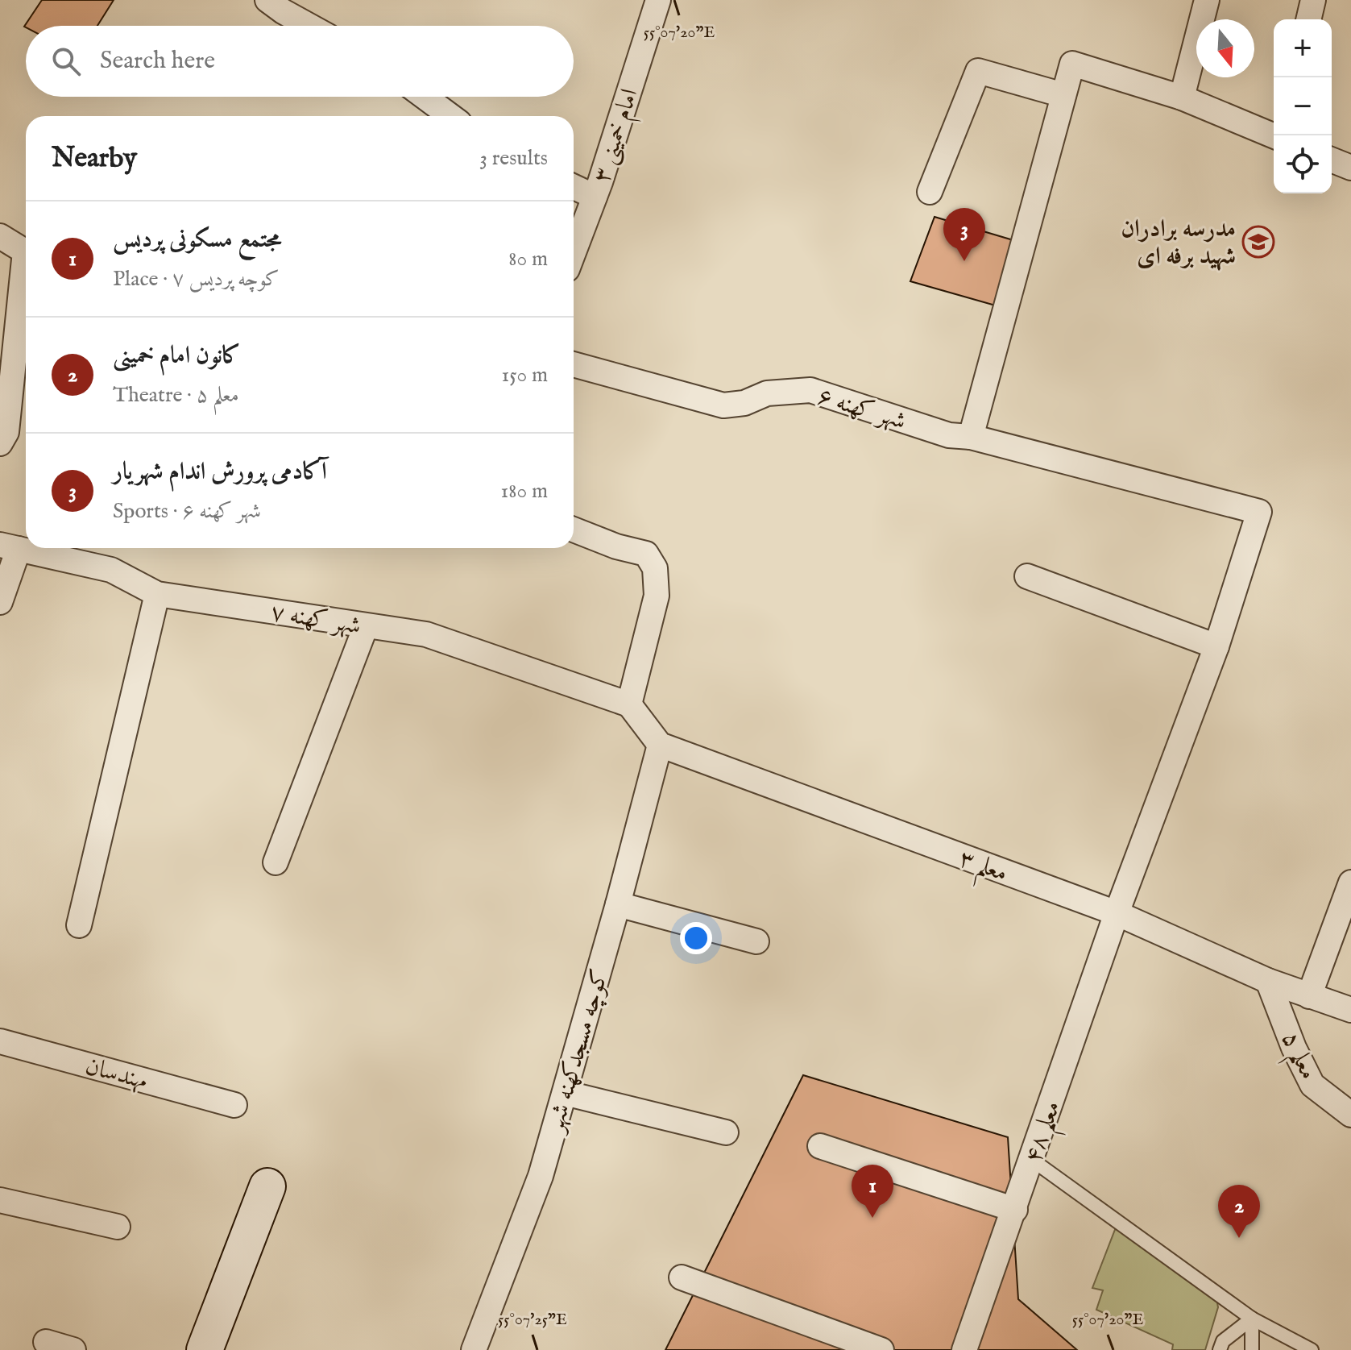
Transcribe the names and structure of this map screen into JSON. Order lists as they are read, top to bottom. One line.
{"streets":{"street":["امام خمینی ۳","شهر کهنه ۶","شهر کهنه ۷","معلم ۳","کوچه مسجدکهنه شهر","معلم ۵","مهندسان","معلم ۴۸"]},"crossings":[["شهر کهنه ۶","معلم ۴۸"],["معلم ۳","کوچه مسجدکهنه شهر"],["معلم ۳","معلم ۵"],["معلم ۳","معلم ۴۸"]],"places":{"school or university":["مدرسه برادران شهید برفه ای"]},"north":"bottom","page":{"map_buttons":["+","−"],"search":"Search here","heading":["Nearby","3 results"],"list":[{"mark":"1","name":"مجتمع مسکونی پردیس","note":"Place · کوچه پردیس ۷","value":"80 m"},{"mark":"2","name":"کانون امام خمینی","note":"Theatre · معلم ۵","value":"150 m"},{"mark":"3","name":"آکادمی پرورش اندام شهریار","note":"Sports · شهر کهنه ۶","value":"180 m"}],"pins":["3","1","2"]},"coordinates":["55°07'20\"E","55°07'25\"E"]}
